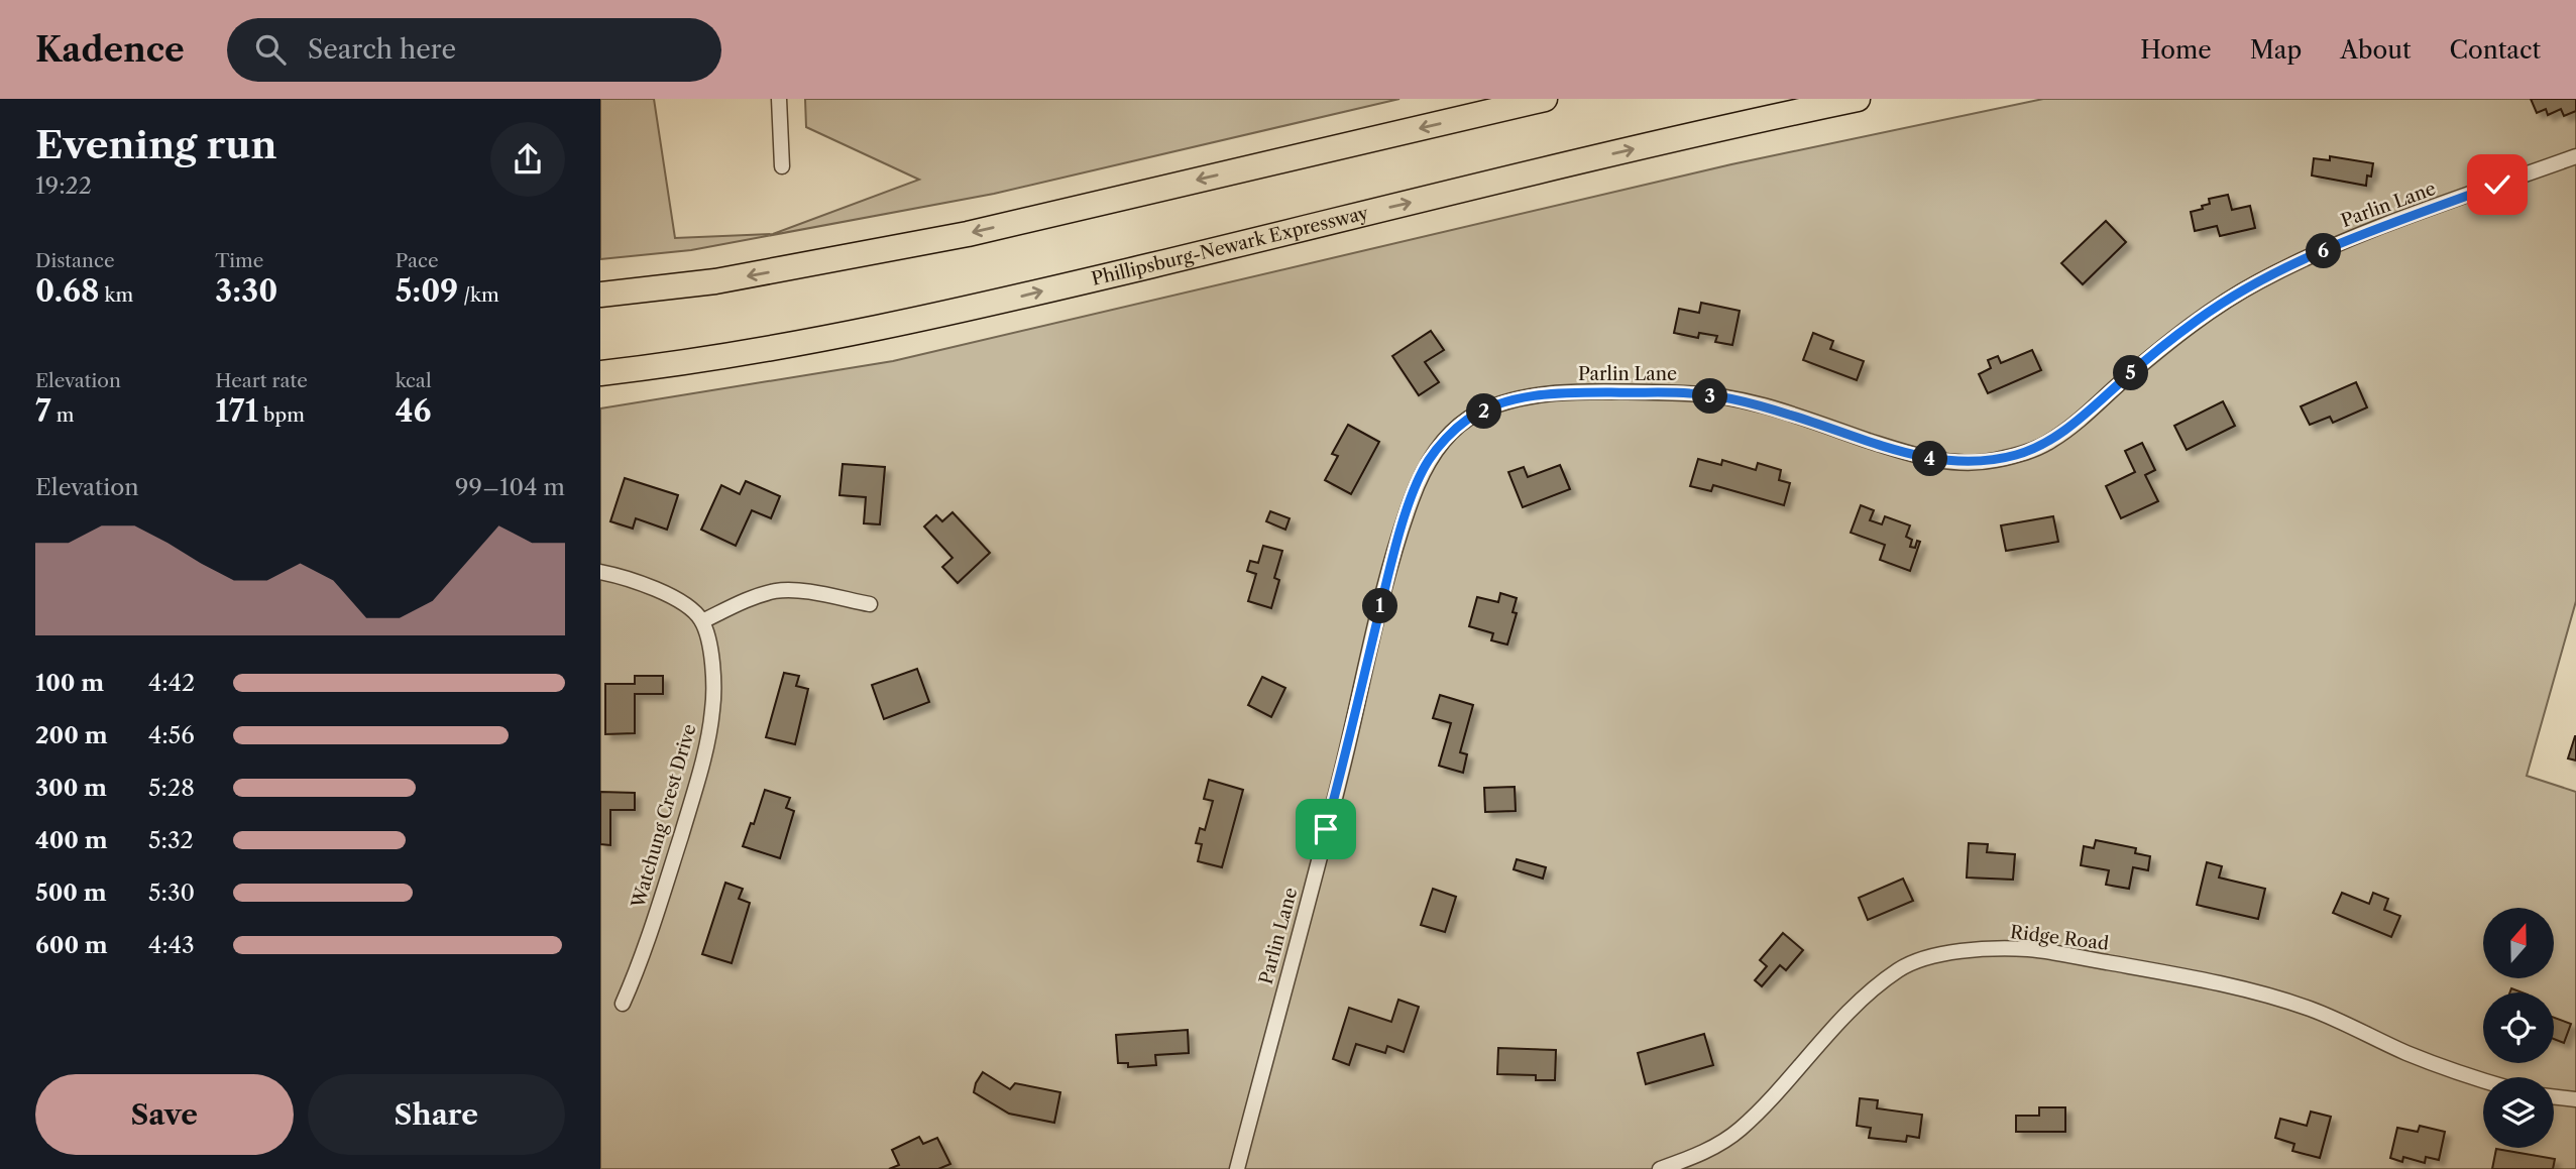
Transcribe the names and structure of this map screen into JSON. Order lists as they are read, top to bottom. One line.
{"streets":{"highway":["Phillipsburg-Newark Expressway"],"street":["Parlin Lane","Watchung Crest Drive","Ridge Road"]},"north":"top","page":{"header":"Kadence","search":"Search here","nav":["Home","Map","About","Contact"],"heading":["Evening run","19:22"],"stats":[["Distance","0.68 km"],["Time","3:30"],["Pace","5:09 /km"],["Elevation","7 m"],["Heart rate","171 bpm"],["kcal","46"]],"pins":["6","5","3","2","4","1"],"chart":["Elevation","99–104 m"],"list":[{"name":"100 m","note":"4:42"},{"name":"200 m","note":"4:56"},{"name":"300 m","note":"5:28"},{"name":"400 m","note":"5:32"},{"name":"500 m","note":"5:30"},{"name":"600 m","note":"4:43"}],"buttons":["Save","Share"]}}
